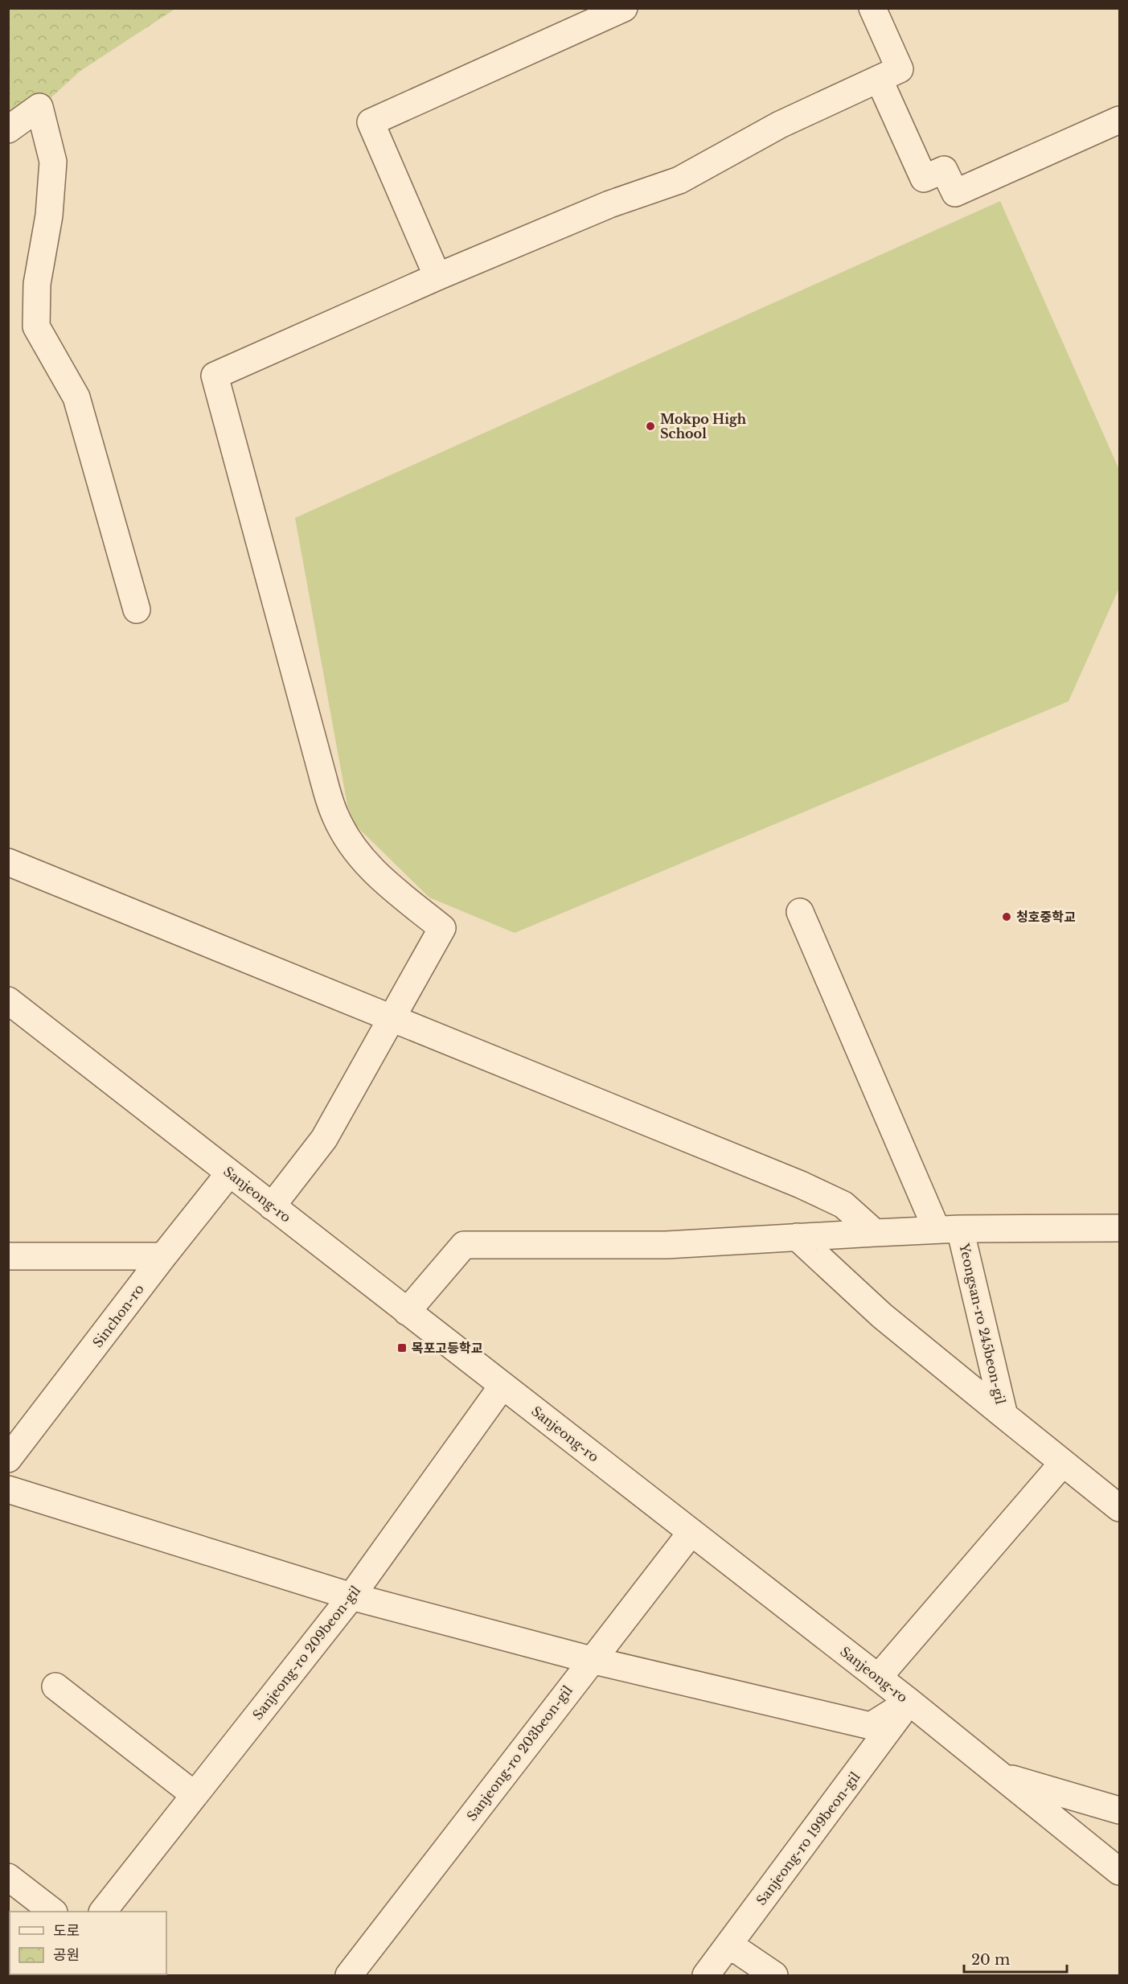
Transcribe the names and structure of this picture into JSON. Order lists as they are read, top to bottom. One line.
{"streets":{"street":["Sanjeong-ro","Sinchon-ro","Yeongsan-ro 245beon-gil","Sanjeong-ro 209beon-gil","Sanjeong-ro 203beon-gil","Sanjeong-ro 199beon-gil"]},"crossings":[["Sanjeong-ro","Sinchon-ro"],["Sanjeong-ro","Sanjeong-ro 209beon-gil"],["Sanjeong-ro","Sanjeong-ro 203beon-gil"],["Sanjeong-ro","Sanjeong-ro 199beon-gil"]],"places":{"other":["Mokpo High School","청호중학교"],"transit":["목포고등학교"]},"legend":["도로","공원"],"scale_bar":"20 m"}
